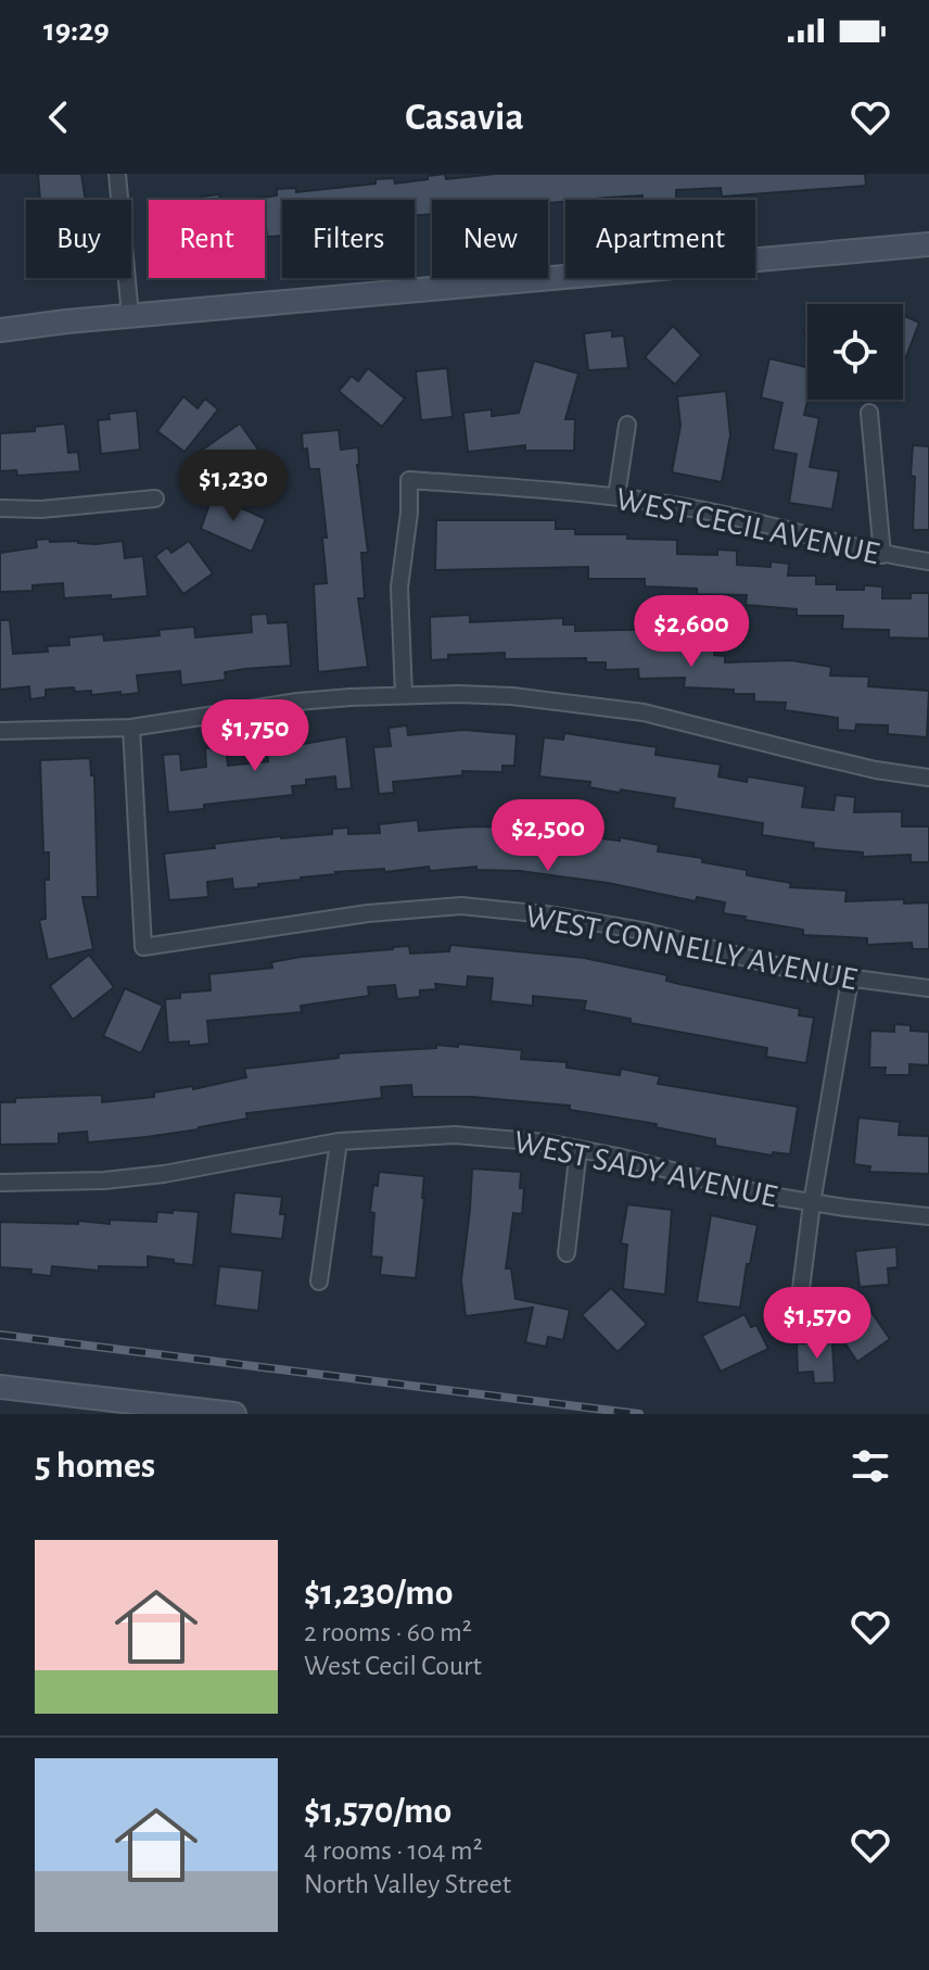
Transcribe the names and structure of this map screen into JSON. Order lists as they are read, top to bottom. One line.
{"streets":{"street":["WEST CECIL AVENUE","WEST CONNELLY AVENUE","WEST SADY AVENUE"]},"page":{"status":"19:29","header":"Casavia","chip":["Buy","Rent","Filters","New","Apartment"],"price":["$1,230","$2,600","$1,750","$2,500","$1,570"],"heading":"5 homes","list":[{"name":"$1,230/mo","note":"2 rooms · 60 m² · West Cecil Court"},{"name":"$1,570/mo","note":"4 rooms · 104 m² · North Valley Street"}]}}
